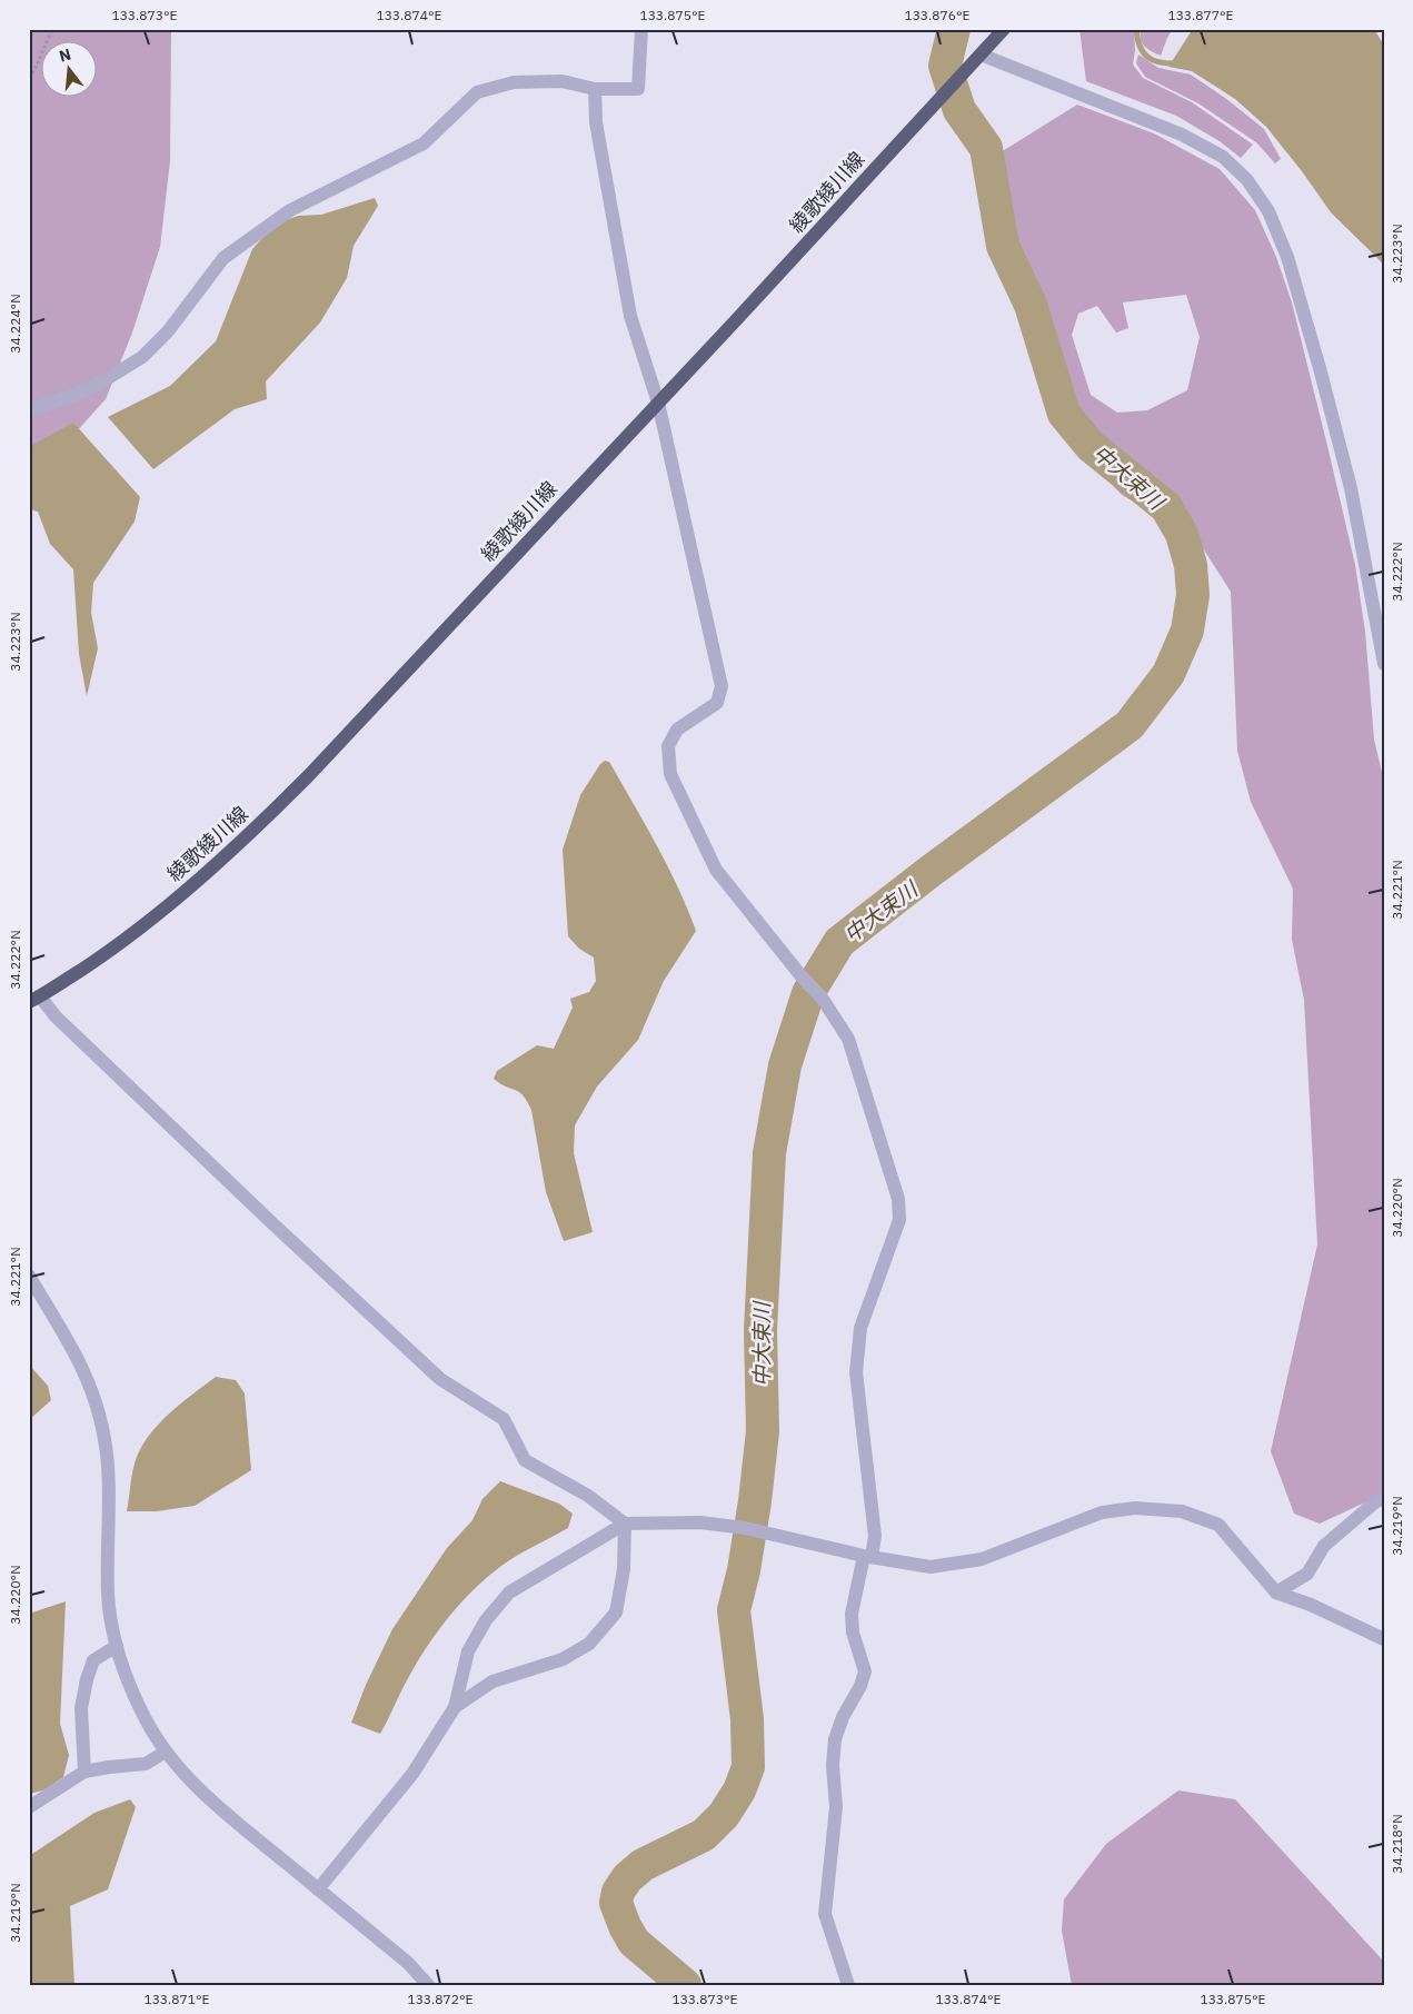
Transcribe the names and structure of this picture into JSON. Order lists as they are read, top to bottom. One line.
{"streets":{"main road":["綾歌綾川線"]},"water":["中大束川"],"north":"top","coordinates":["133.873°E","133.874°E","133.875°E","133.876°E","133.877°E","34.223°N","34.224°N","34.222°N","34.221°N","34.220°N","34.219°N","34.218°N","133.871°E","133.872°E"]}
